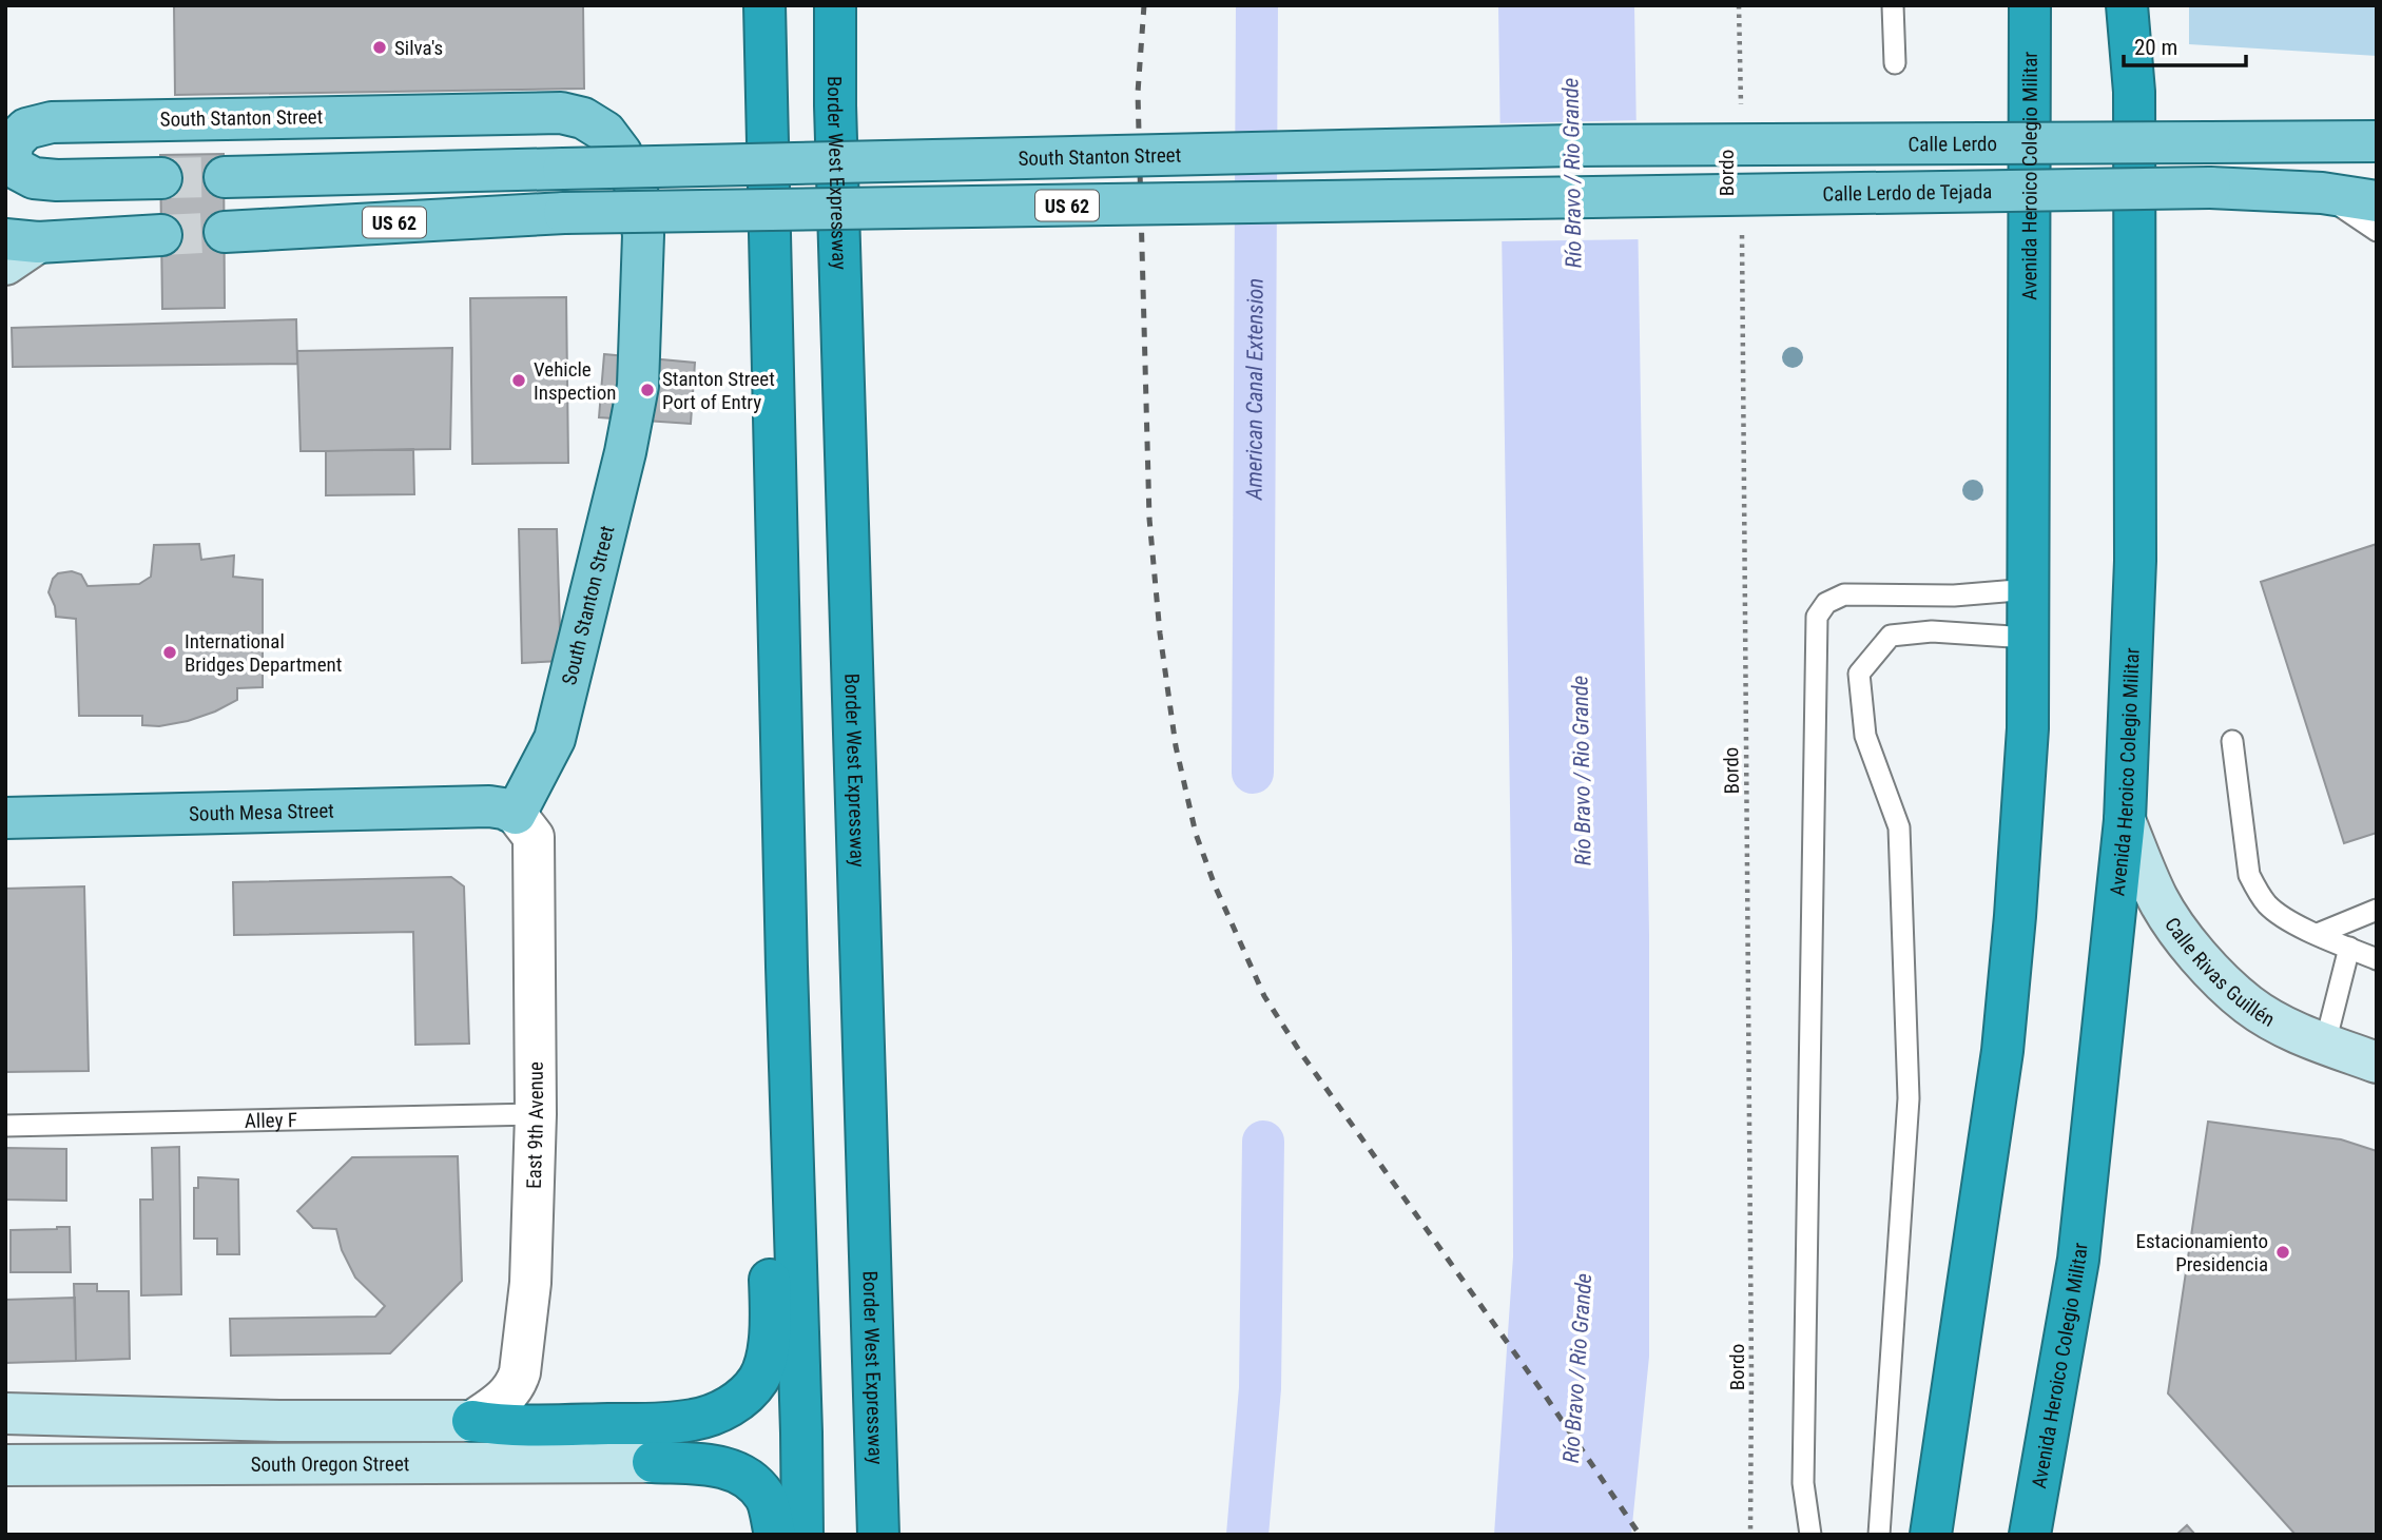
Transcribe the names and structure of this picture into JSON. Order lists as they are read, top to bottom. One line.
{"streets":{"highway":["Border West Expressway","Avenida Heroico Colegio Militar"],"main road":["South Stanton Street","Calle Lerdo","Calle Lerdo de Tejada","US 62","South Mesa Street"],"street":["Calle Rivas Guillén","East 9th Avenue","South Oregon Street"],"lane":["Alley F"],"path":["Bordo"]},"crossings":[["South Stanton Street","Calle Lerdo"],["South Stanton Street","South Mesa Street"],["South Stanton Street","East 9th Avenue"],["Avenida Heroico Colegio Militar","Calle Rivas Guillén"],["South Mesa Street","East 9th Avenue"],["Alley F","East 9th Avenue"],["East 9th Avenue","South Oregon Street"]],"water":["Río Bravo / Rio Grande","American Canal Extension"],"places":["Silva's","Vehicle Inspection","Stanton Street Port of Entry","International Bridges Department","Estacionamiento Presidencia"],"scale_bar":"20 m"}
